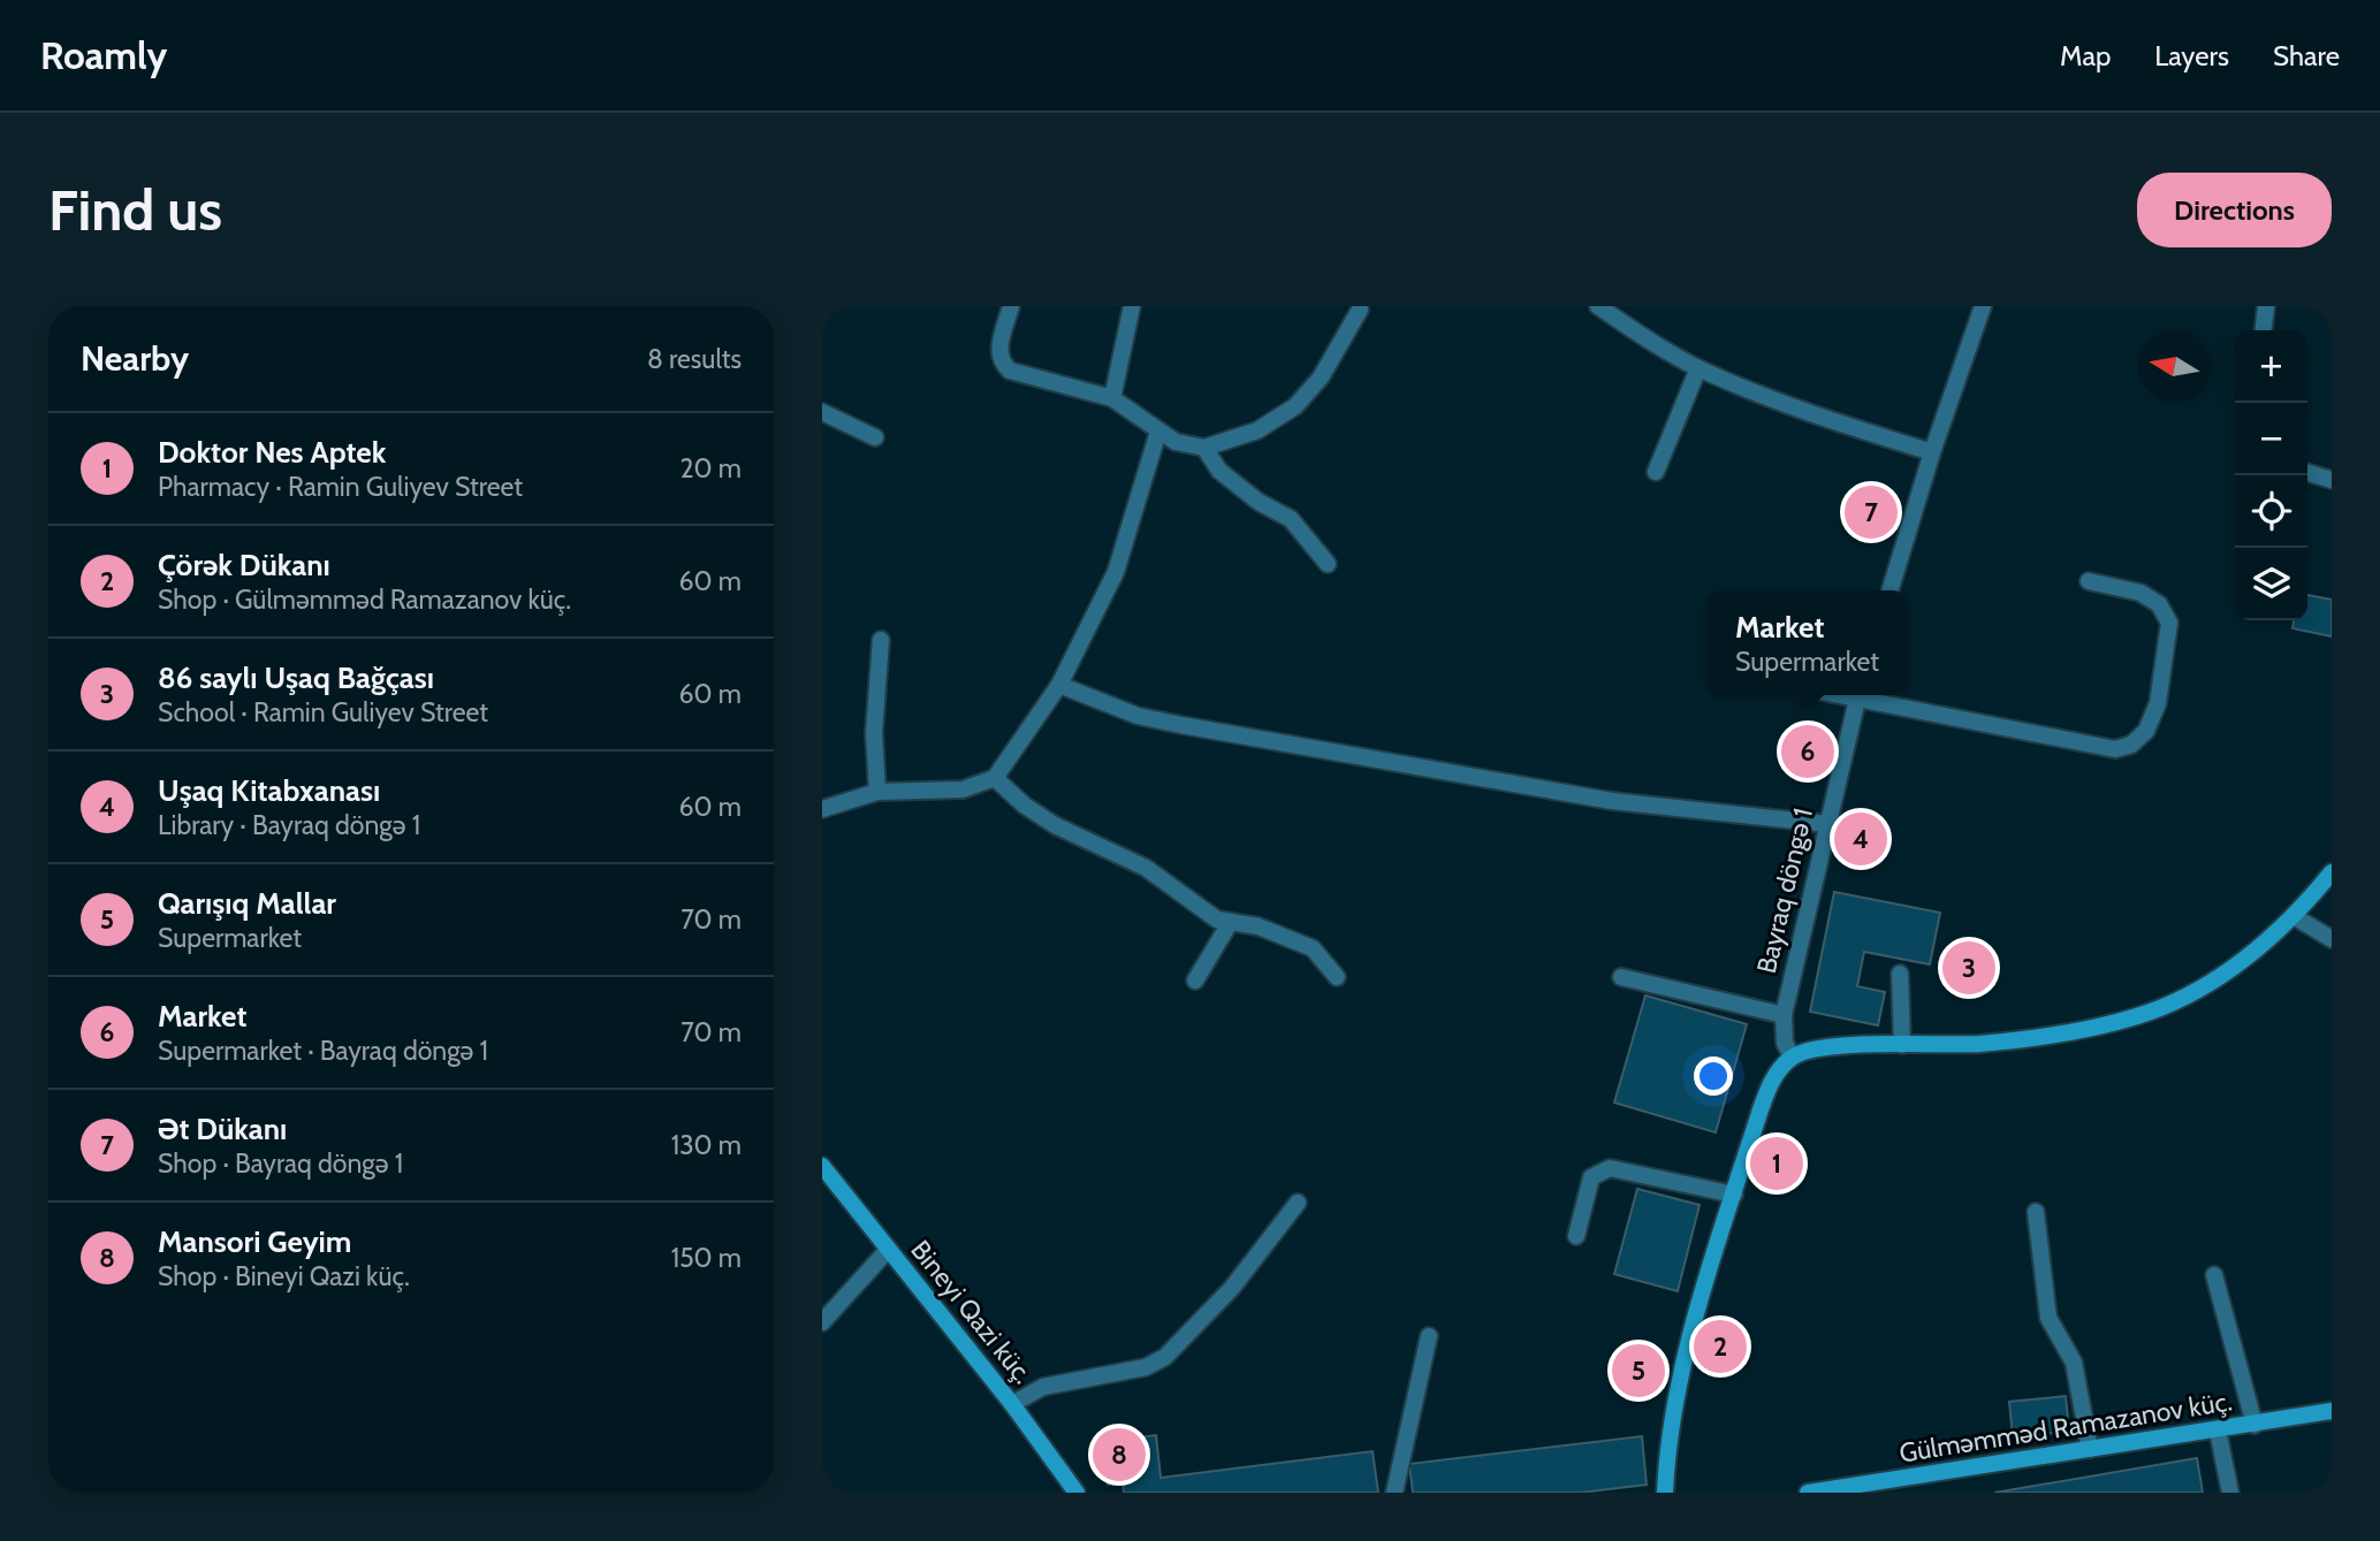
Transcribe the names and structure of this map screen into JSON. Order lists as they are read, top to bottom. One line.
{"streets":{"street":["Bayraq döngə 1","Bineyi Qazi küç.","Gülməmməd Ramazanov küç."]},"north":"left","page":{"header":"Roamly","nav":["Map","Layers","Share"],"buttons":"Directions","title":"Find us","heading":["Nearby","8 results"],"map_buttons":["+","−"],"list":[{"mark":"1","name":"Doktor Nes Aptek","note":"Pharmacy · Ramin Guliyev Street","value":"20 m"},{"mark":"2","name":"Çörək Dükanı","note":"Shop · Gülməmməd Ramazanov küç.","value":"60 m"},{"mark":"3","name":"86 saylı Uşaq Bağçası","note":"School · Ramin Guliyev Street","value":"60 m"},{"mark":"4","name":"Uşaq Kitabxanası","note":"Library · Bayraq döngə 1","value":"60 m"},{"mark":"5","name":"Qarışıq Mallar","note":"Supermarket","value":"70 m"},{"mark":"6","name":"Market","note":"Supermarket · Bayraq döngə 1","value":"70 m"},{"mark":"7","name":"Ət Dükanı","note":"Shop · Bayraq döngə 1","value":"130 m"},{"mark":"8","name":"Mansori Geyim","note":"Shop · Bineyi Qazi küç.","value":"150 m"}],"pins":["7","6","4","3","1","2","5","8"],"popup":["Market","Supermarket"]}}
